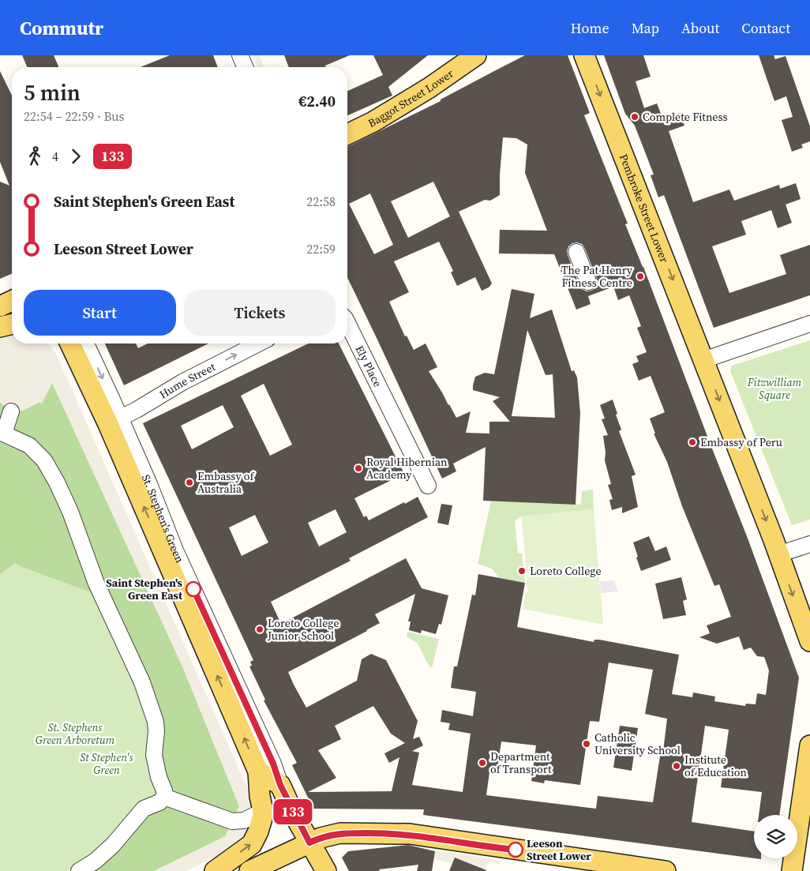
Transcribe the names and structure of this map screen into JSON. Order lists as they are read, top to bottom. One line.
{"streets":{"main road":["Baggot Street Lower","Pembroke Street Lower","St. Stephen's Green"],"street":["Ely Place","Hume Street"]},"crossings":[["Hume Street","St. Stephen's Green"]],"one_way":["Pembroke Street Lower","Hume Street"],"parks":["Fitzwilliam Square","St. Stephens Green Arboretum","St Stephen's Green"],"places":["Complete Fitness","The Pat Henry Fitness Centre","Embassy of Peru","Royal Hibernian Academy","Embassy of Australia","Loreto College","Saint Stephen's Green East","Loreto College Junior School","Catholic University School","Department of Transport","Institute of Education","Leeson Street Lower"],"lines":["bus line 133"],"page":{"header":"Commutr","nav":["Home","Map","About","Contact"],"on_map":"133","heading":["5 min","22:54 – 22:59 · Bus","€2.40"],"legs":["4","133"],"list":[{"name":"Saint Stephen's Green East","value":"22:58"},{"name":"Leeson Street Lower","value":"22:59"}],"buttons":["Start","Tickets"]}}
